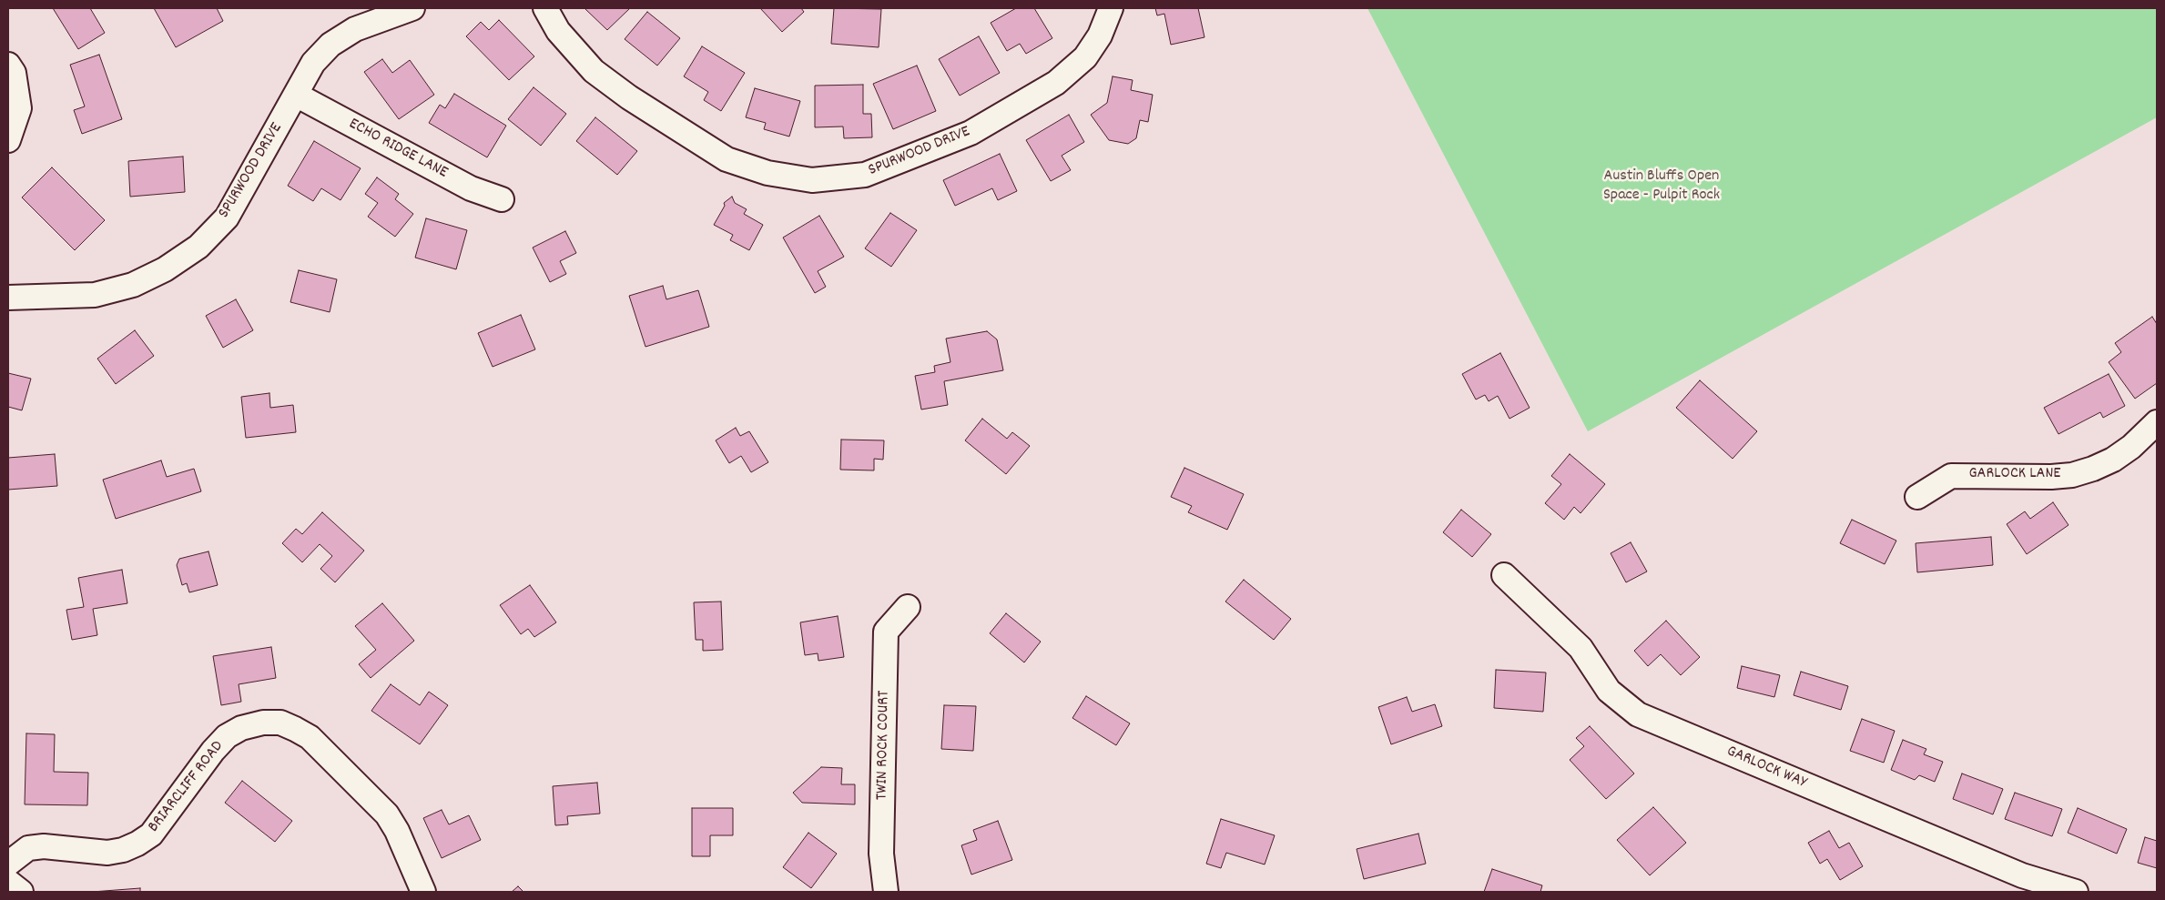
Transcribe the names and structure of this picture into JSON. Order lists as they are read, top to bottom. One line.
{"streets":{"street":["ECHO RIDGE LANE","SPURWOOD DRIVE","GARLOCK LANE","TWIN ROCK COURT","GARLOCK WAY","BRIARCLIFF ROAD"]},"crossings":[["ECHO RIDGE LANE","SPURWOOD DRIVE"]],"parks":["Austin Bluffs Open Space - Pulpit Rock"]}
